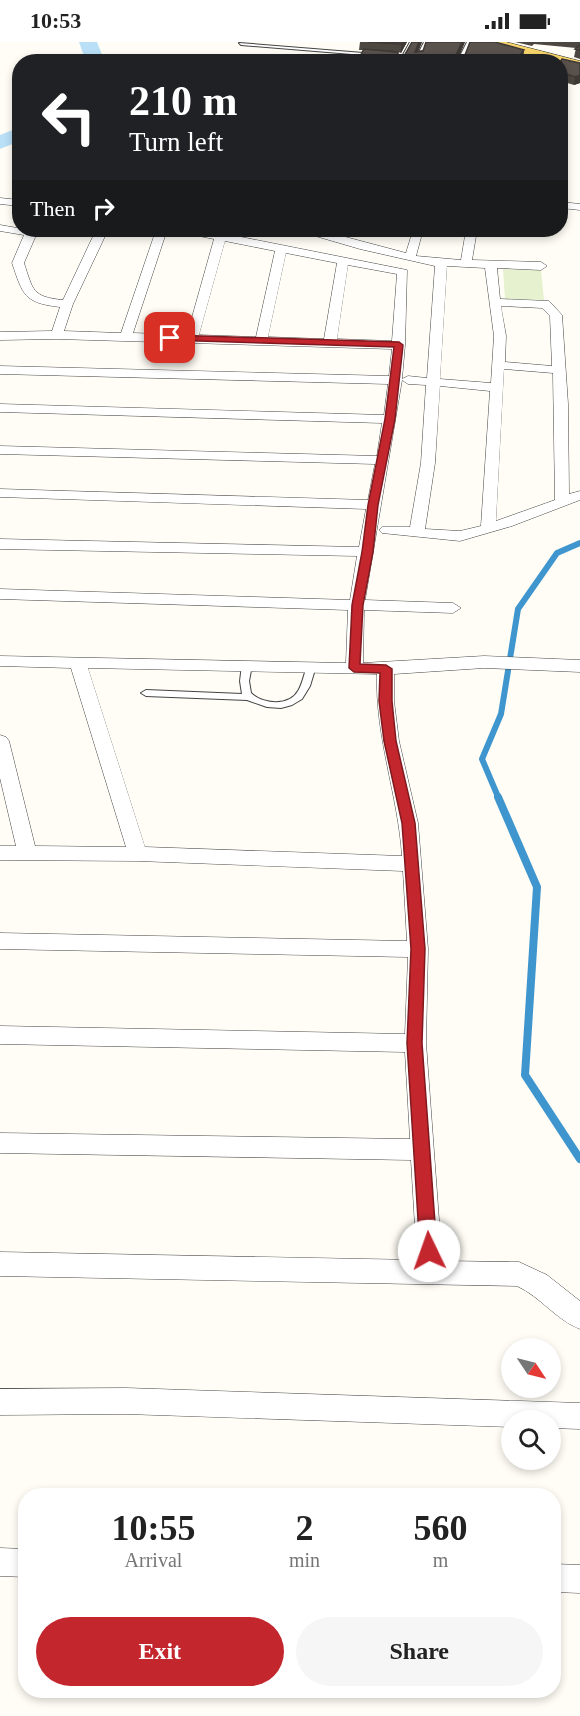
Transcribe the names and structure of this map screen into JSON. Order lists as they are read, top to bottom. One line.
{"north":"bottom right","page":{"status":"10:53","turn":["210 m","Turn left"],"then":"Then","eta":["10:55","Arrival","2","min","560","m"],"buttons":["Exit","Share"]}}
